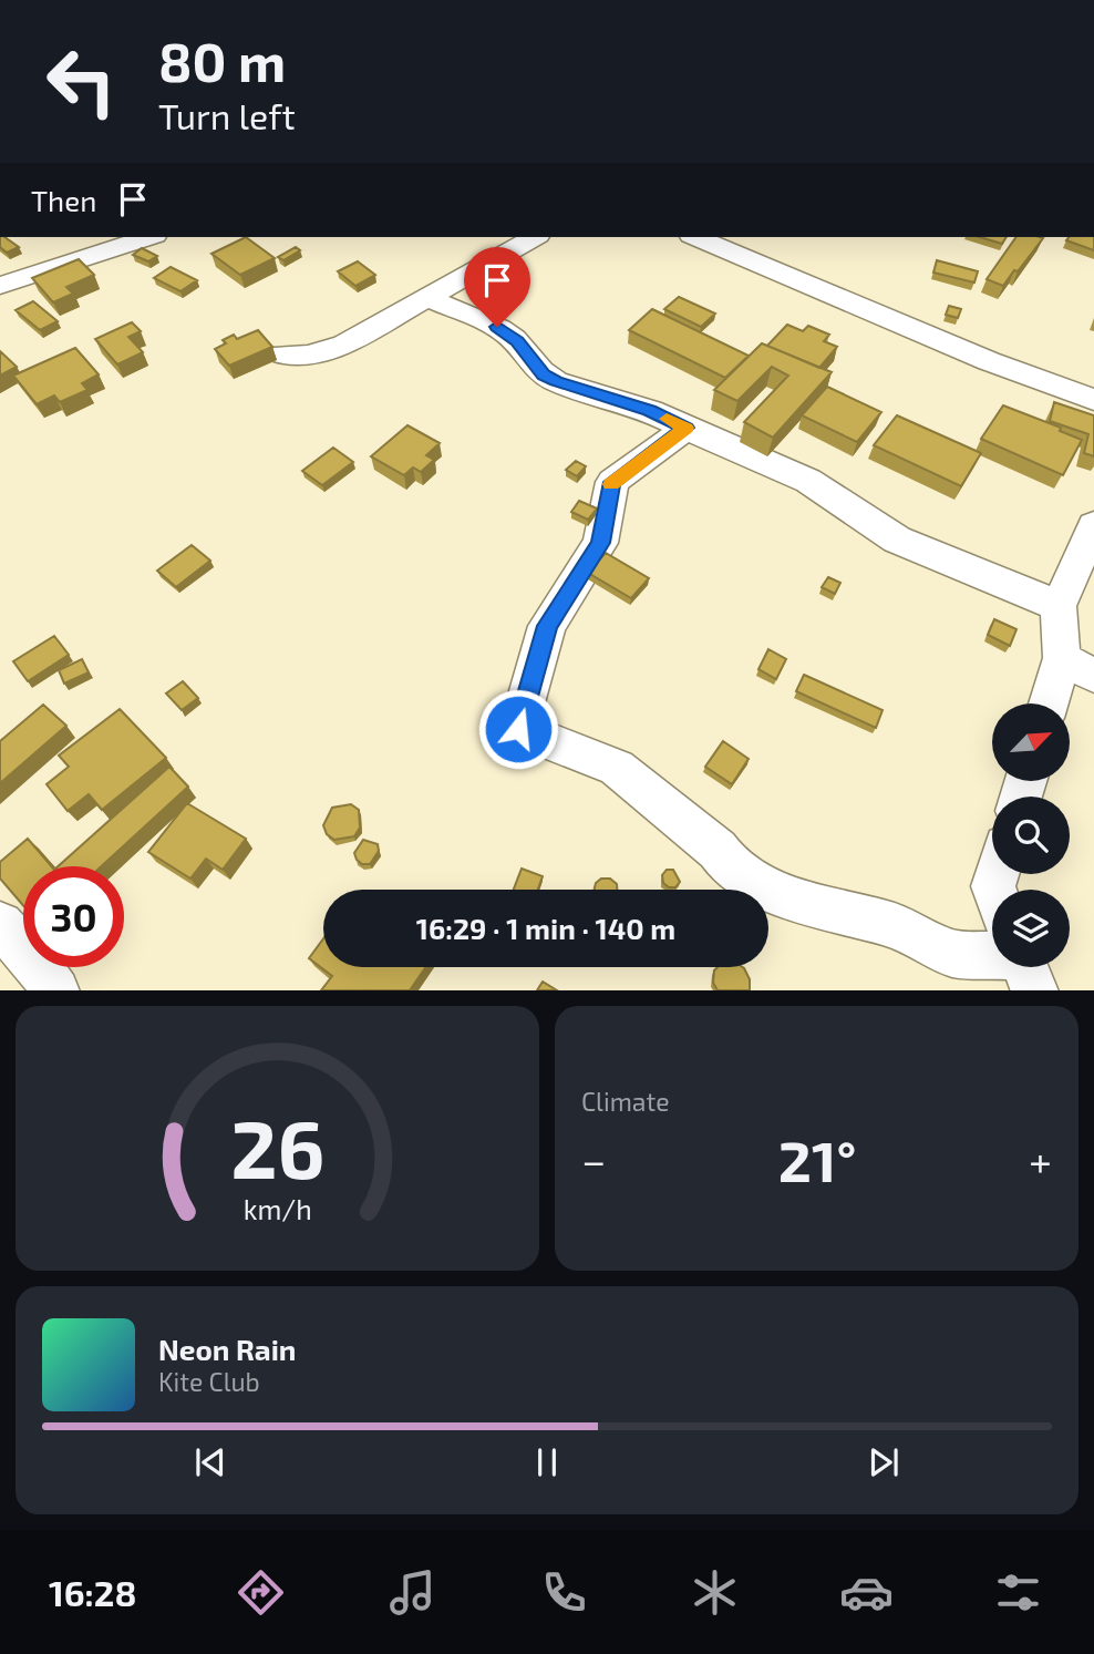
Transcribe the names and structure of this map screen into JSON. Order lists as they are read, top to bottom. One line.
{"north":"top right","page":{"turn":["80 m","Turn left"],"then":"Then","limit":"30","trip":"16:29 · 1 min · 140 m","tile":"Climate","heat":["−","21°","+"],"song":["Neon Rain","Kite Club"],"tabs":"16:28","gauge":["26","km/h"]}}
